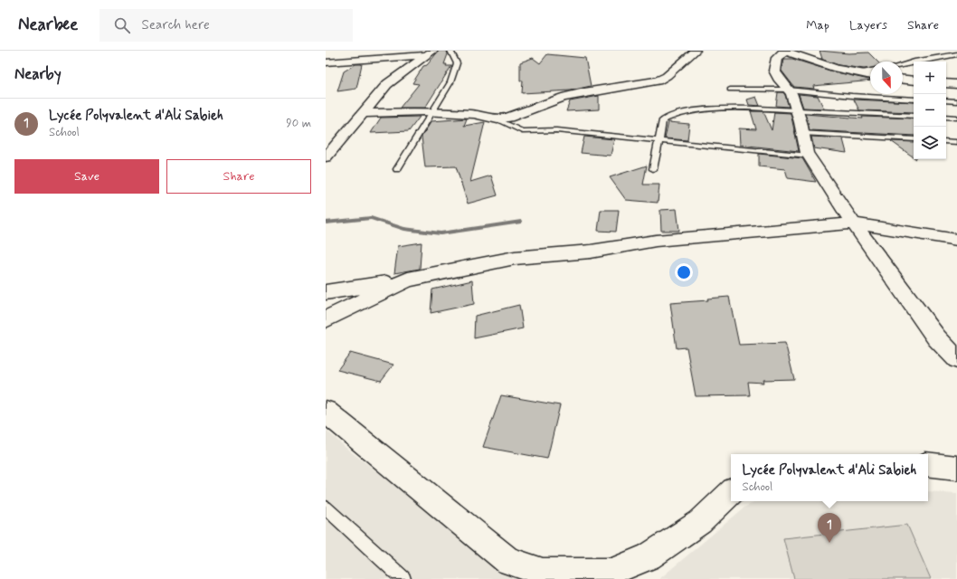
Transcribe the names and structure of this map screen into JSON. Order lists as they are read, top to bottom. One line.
{"north":"bottom","page":{"header":"Nearbee","search":"Search here","nav":["Map","Layers","Share"],"heading":"Nearby","map_buttons":["+","−"],"list":[{"mark":"1","name":"Lycée Polyvalent d'Ali Sabieh","note":"School","value":"90 m"}],"buttons":["Save","Share"],"popup":["Lycée Polyvalent d'Ali Sabieh","School"],"pins":"1"}}
